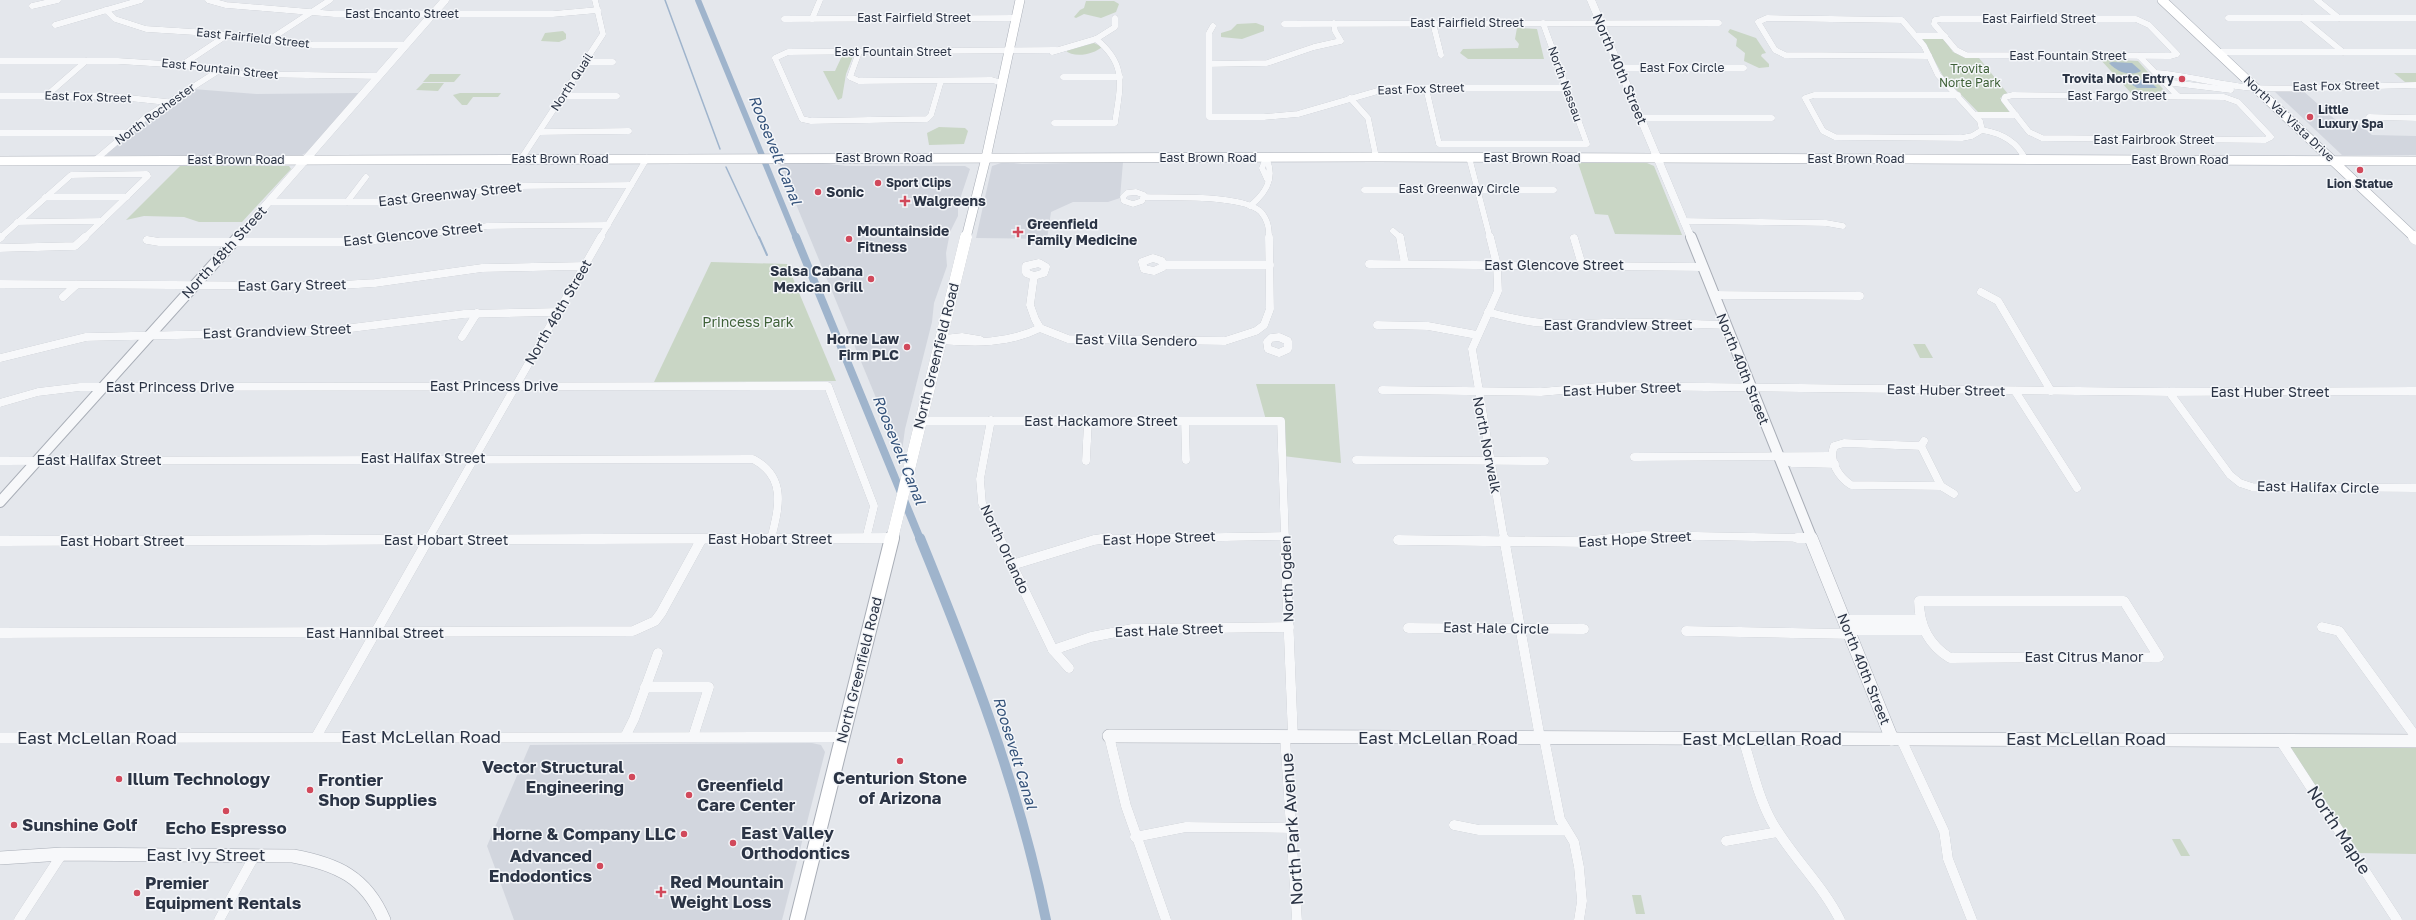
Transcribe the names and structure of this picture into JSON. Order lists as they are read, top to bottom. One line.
{"streets":{"main road":["North Val Vista Drive","East Brown Road","North Greenfield Road"],"street":["East Encanto Street","East Fairfield Street","East Fountain Street","East Fox Circle","North 40th Street","North Quail","North Nassau","East Fox Street","East Fargo Street","North Rochester","East Fairbrook Street","East Greenway Circle","East Greenway Street","East Glencove Street","North 48th Street","East Gary Street","North 46th Street","East Grandview Street","East Villa Sendero","East Princess Drive","East Huber Street","East Hackamore Street","North Norwalk","East Halifax Street","East Halifax Circle","East Hope Street","East Hobart Street","North Orlando","North Ogden","East Hale Circle","East Hale Street","East Hannibal Street","East Citrus Manor","East McLellan Road","North Park Avenue","North Maple","East Ivy Street"]},"crossings":[["East Encanto Street","North Quail"],["East Encanto Street","North 48th Street"],["East Fairfield Street","East Fountain Street"],["East Fairfield Street","North 40th Street"],["East Fairfield Street","North Nassau"],["East Fairfield Street","North 48th Street"],["East Fairfield Street","North Greenfield Road"],["East Fountain Street","North Rochester"],["East Fountain Street","North 48th Street"],["East Fountain Street","North Greenfield Road"],["East Fox Circle","North 40th Street"],["North 40th Street","East Brown Road"],["North 40th Street","East Glencove Street"],["North 40th Street","East Grandview Street"],["North 40th Street","East Huber Street"],["North 40th Street","East Hope Street"],["North 40th Street","East McLellan Road"],["North Quail","East Brown Road"],["North Nassau","East Fox Street"],["East Fox Street","North Rochester"],["East Fox Street","North Val Vista Drive"],["East Fargo Street","East Fairbrook Street"],["North Rochester","East Brown Road"],["North Val Vista Drive","East Brown Road"],["East Brown Road","North 48th Street"],["East Brown Road","North 46th Street"],["East Brown Road","North Greenfield Road"],["East Brown Road","North Norwalk"],["East Greenway Circle","North Norwalk"],["East Greenway Street","North 48th Street"],["East Greenway Street","North 46th Street"],["East Glencove Street","North 48th Street"],["East Glencove Street","North 46th Street"],["East Glencove Street","North Norwalk"],["North 48th Street","East Gary Street"],["North 48th Street","East Grandview Street"],["North 48th Street","East Princess Drive"],["North 48th Street","East Halifax Street"],["East Gary Street","North 46th Street"],["North 46th Street","East Grandview Street"],["North 46th Street","East Princess Drive"],["North 46th Street","East Halifax Street"],["North 46th Street","East Hobart Street"],["North 46th Street","East Hannibal Street"],["North 46th Street","East McLellan Road"],["East Grandview Street","North Norwalk"],["North Greenfield Road","East Hackamore Street"],["North Greenfield Road","East Hobart Street"],["North Greenfield Road","East McLellan Road"],["East Princess Drive","East Hobart Street"],["East Huber Street","North Norwalk"],["East Huber Street","East Halifax Circle"],["East Hackamore Street","North Orlando"],["East Hackamore Street","North Ogden"],["North Norwalk","East Hope Street"],["North Norwalk","East Hale Circle"],["North Norwalk","East McLellan Road"],["East Halifax Street","East Hobart Street"],["East Hope Street","North Orlando"],["East Hope Street","North Ogden"],["East Hobart Street","East Hannibal Street"],["North Orlando","East Hale Street"],["North Ogden","East Hale Street"],["North Ogden","East McLellan Road"],["North Ogden","North Park Avenue"],["East McLellan Road","North Park Avenue"],["East McLellan Road","North Maple"]],"water":["Roosevelt Canal"],"parks":["Trovita Norte Park","Princess Park"],"places":{"other":["Trovita Norte Entry","Little Luxury Spa","Lion Statue","Sport Clips","Sonic","Mountainside Fitness","Salsa Cabana Mexican Grill","Horne Law Firm PLC","Centurion Stone of Arizona","Vector Structural Engineering","Illum Technology","Frontier Shop Supplies","Greenfield Care Center","Echo Espresso","Sunshine Golf","Horne & Company LLC","East Valley Orthodontics","Advanced Endodontics","Premier Equipment Rentals"],"health":["Walgreens","Greenfield Family Medicine","Red Mountain Weight Loss"]}}
